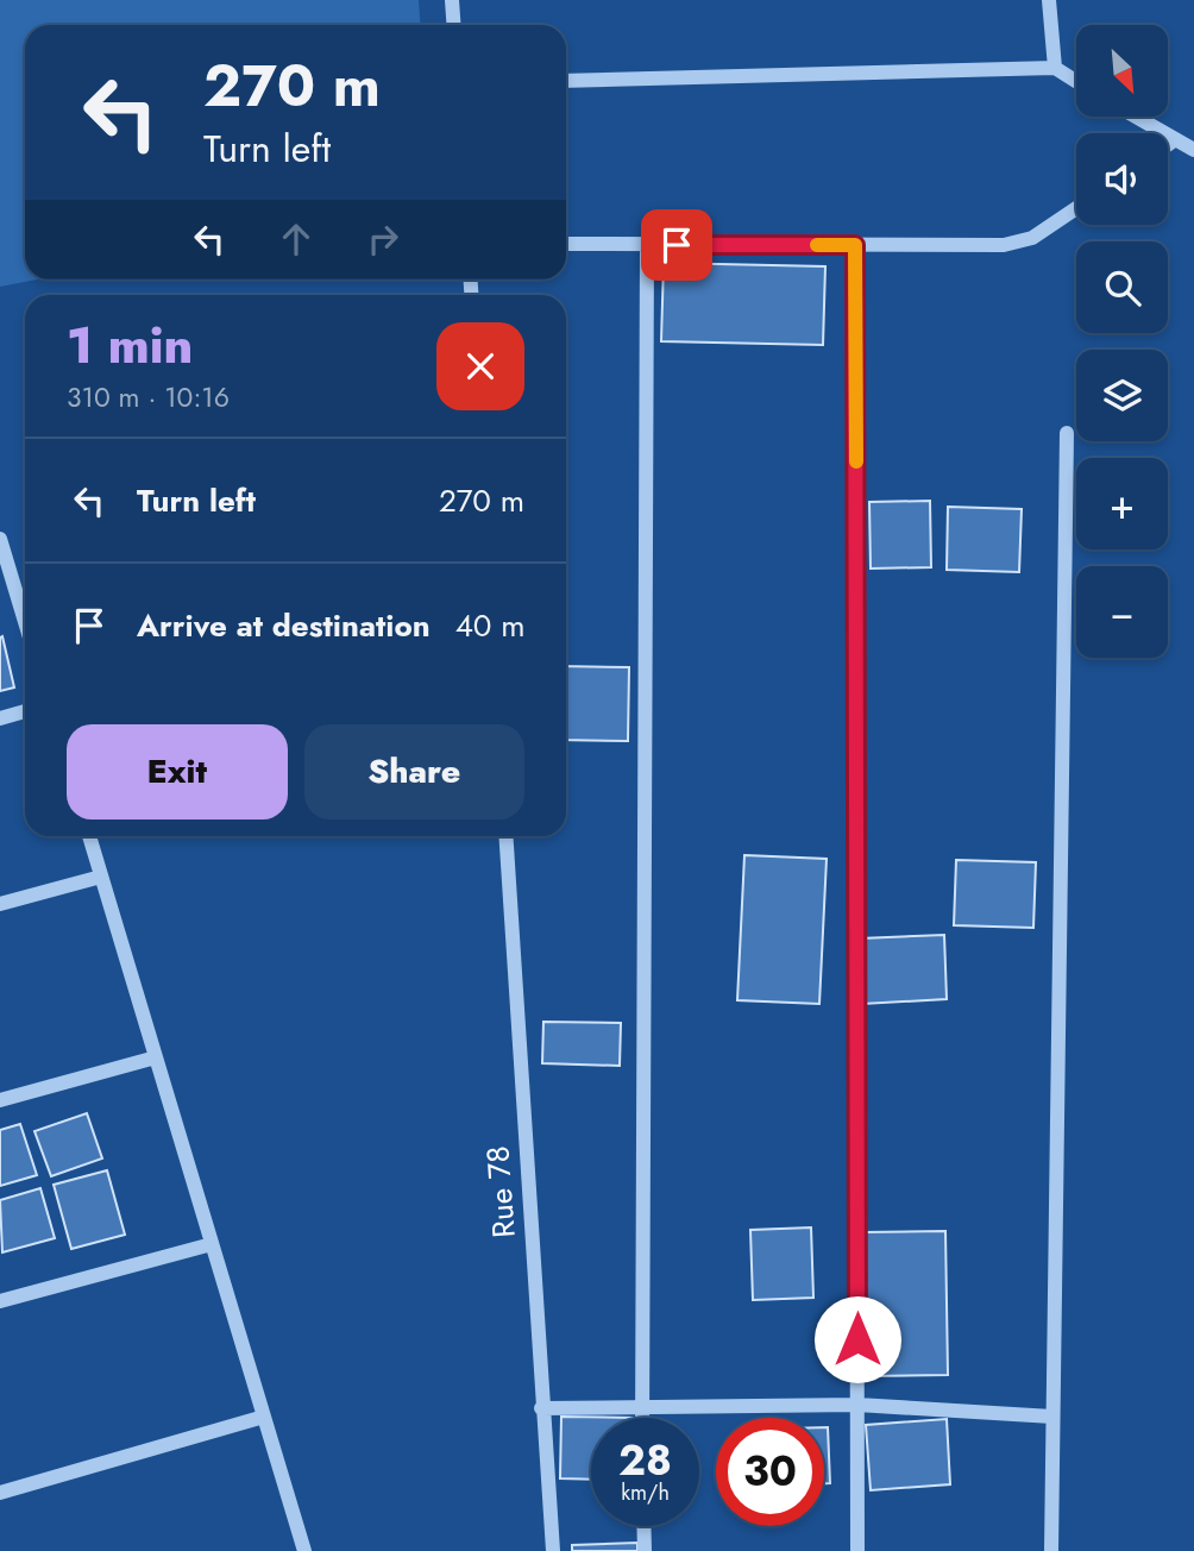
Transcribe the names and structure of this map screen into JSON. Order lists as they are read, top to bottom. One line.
{"streets":{"street":["Rue 78"]},"north":"bottom right","page":{"map_buttons":["+","−"],"turn":["270 m","Turn left"],"heading":["1 min","310 m · 10:16"],"list":[{"name":"Turn left","value":"270 m"},{"name":"Arrive at destination","value":"40 m"}],"buttons":["Exit","Share"],"speed":"28 km/h","limit":"30"}}
